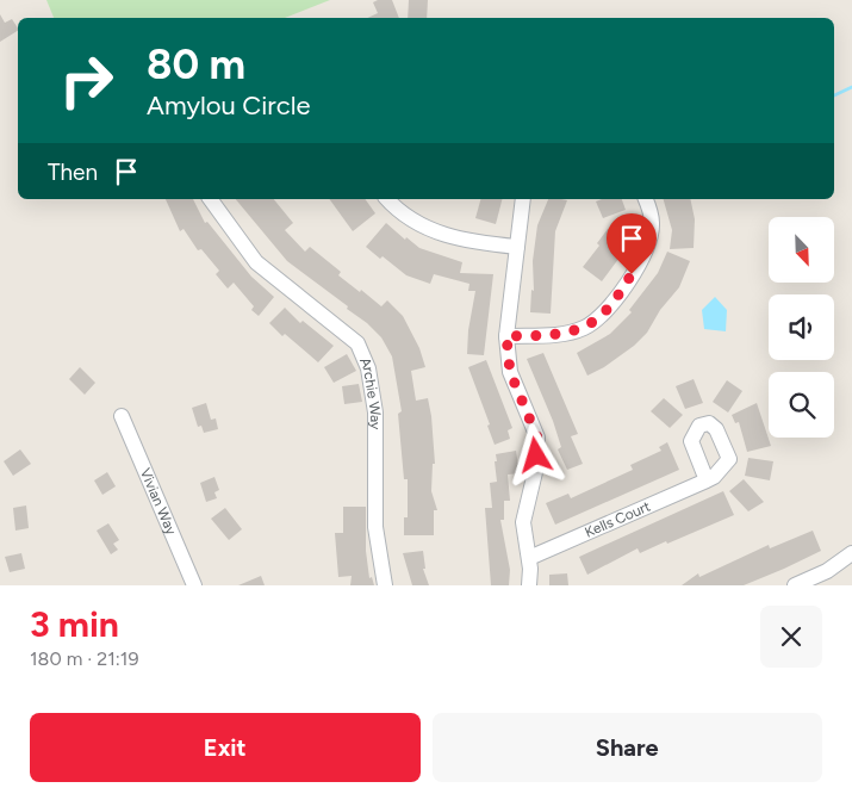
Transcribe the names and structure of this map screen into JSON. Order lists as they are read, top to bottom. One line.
{"streets":{"street":["Archie Way","Vivian Way","Kells Court"]},"north":"bottom right","page":{"turn":["80 m","Amylou Circle"],"then":"Then","heading":["3 min","180 m · 21:19"],"buttons":["Exit","Share"]}}
